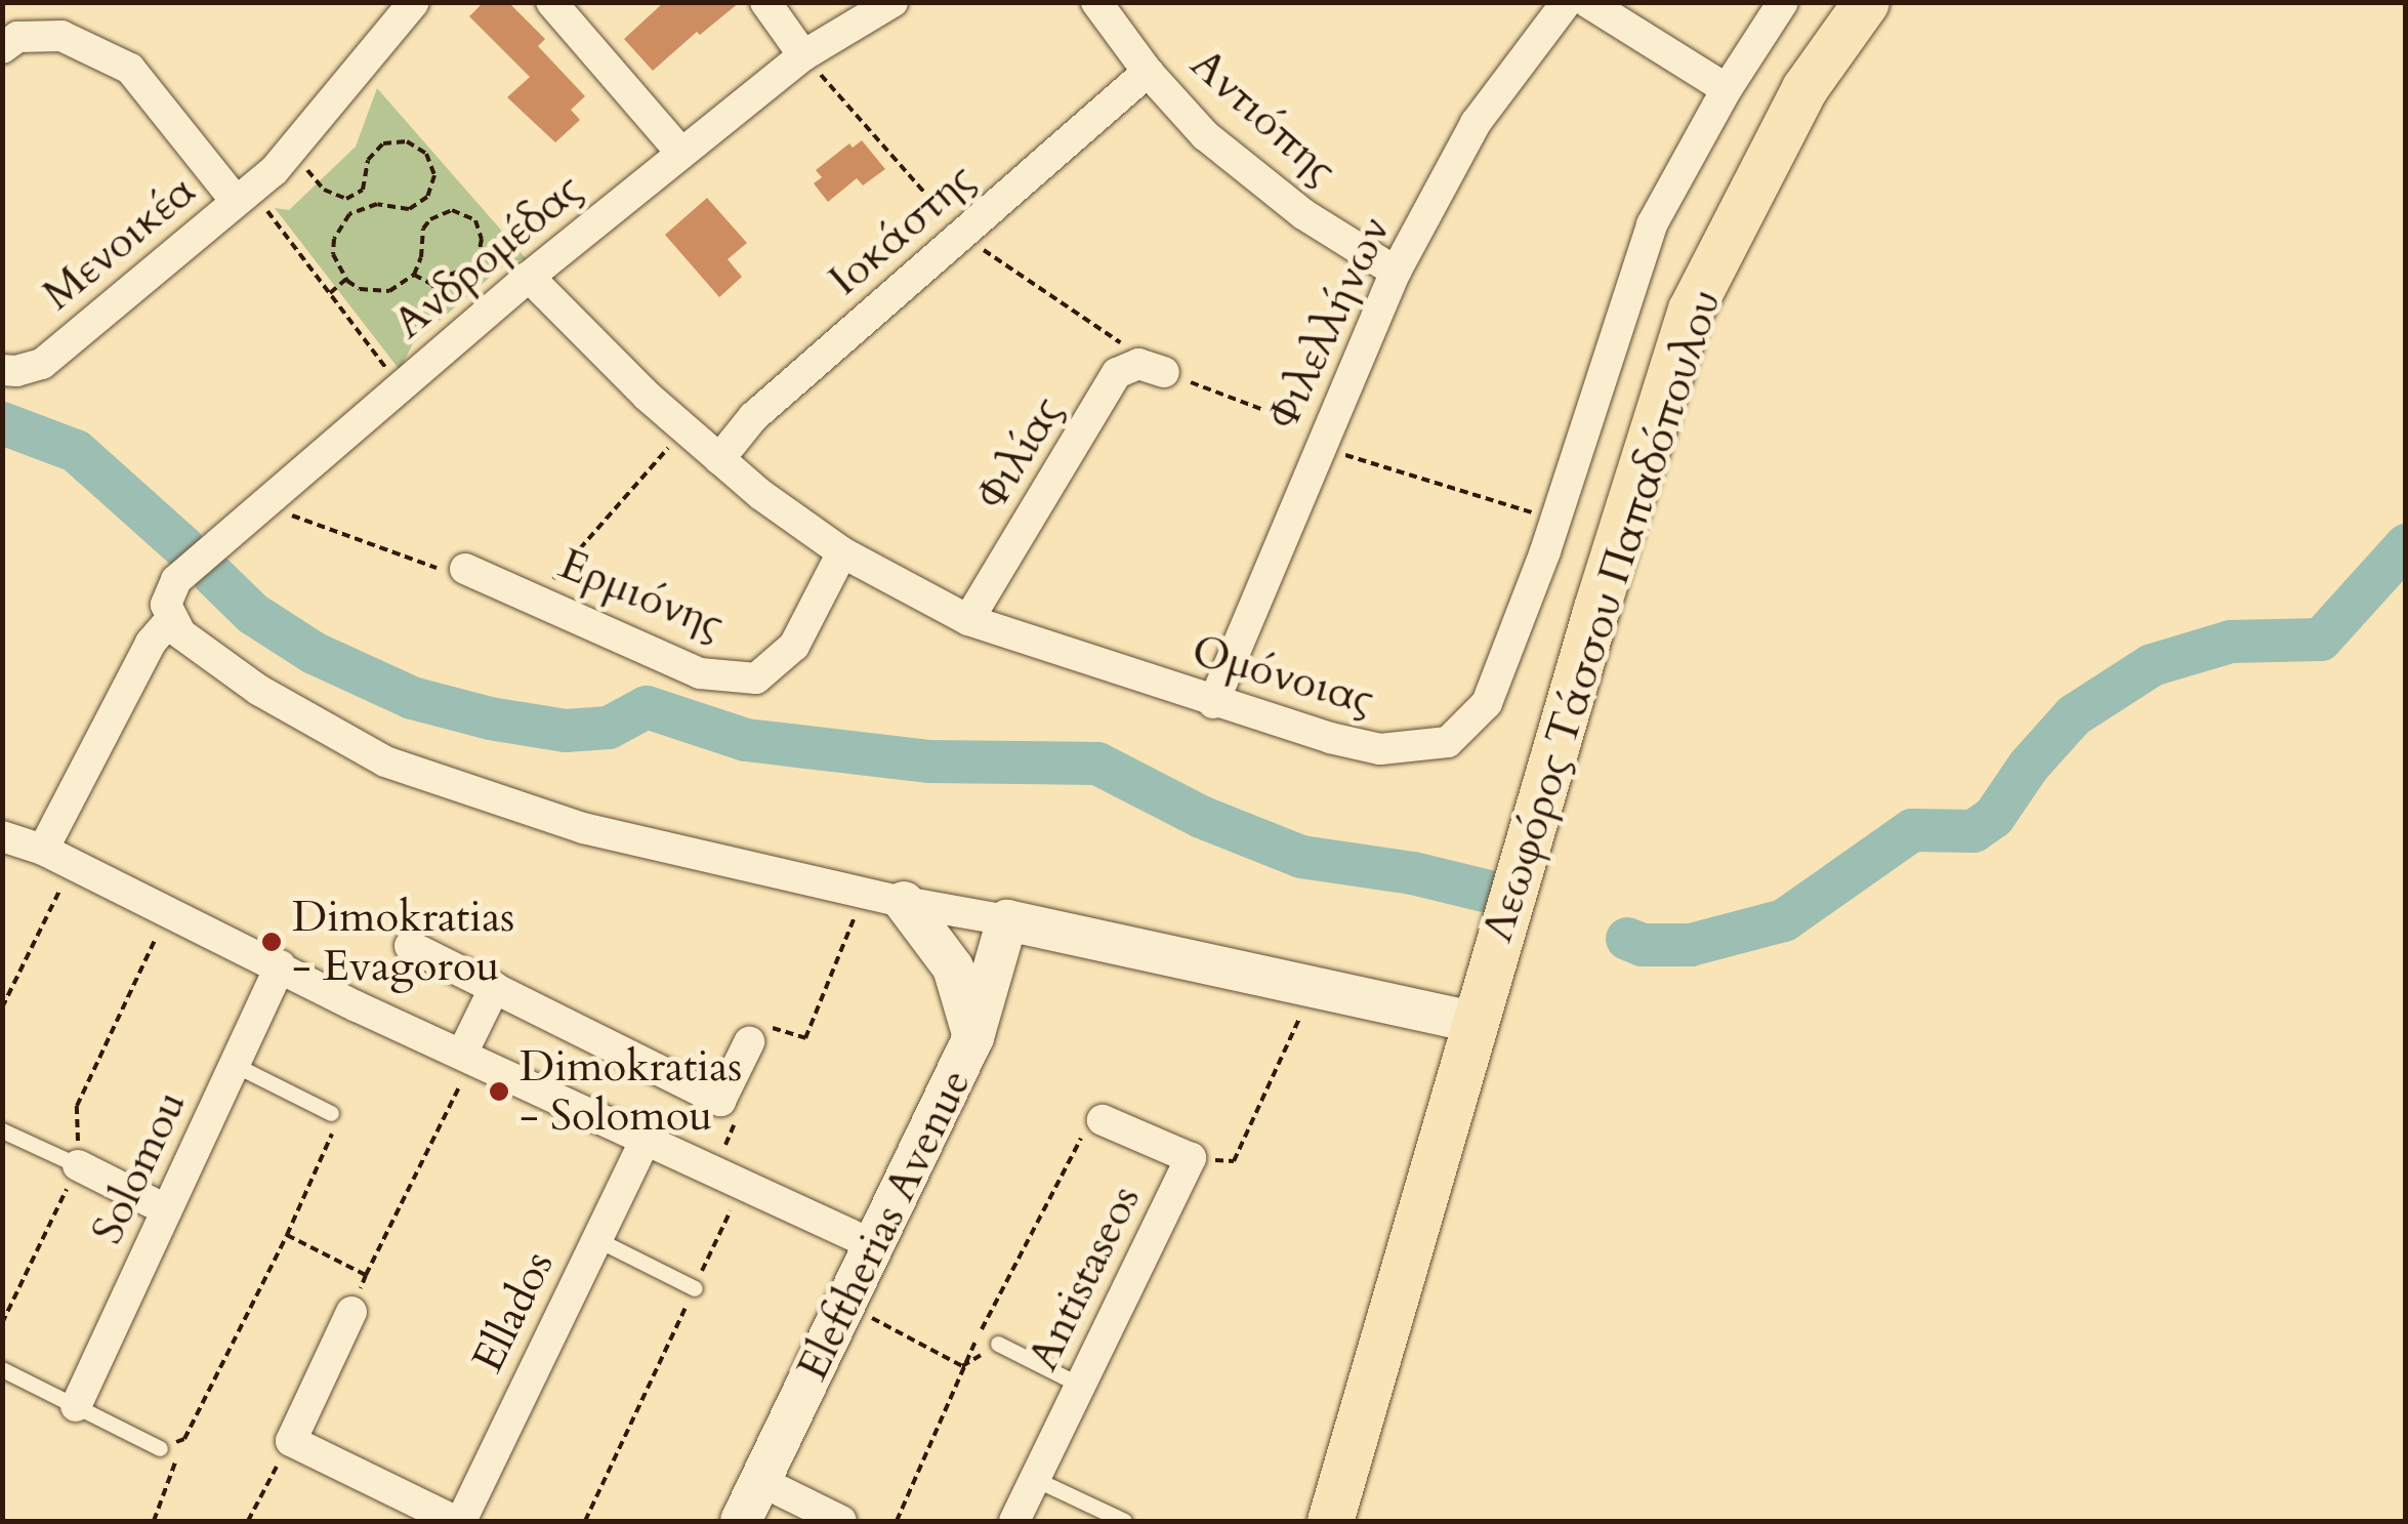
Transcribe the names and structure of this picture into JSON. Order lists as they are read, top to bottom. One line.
{"streets":{"main road":["Λεωφόρος Τάσσου Παπαδόπουλου","Eleftherias Avenue"],"street":["Αντιόπης","Ιοκάστης","Μενοικέα","Ανδρομέδας","Φιλελλήνων","Φιλίας","Ερμιόνης","Ομόνοιας","Solomou","Antistaseos","Ellados"]},"crossings":[["Αντιόπης","Ιοκάστης"],["Αντιόπης","Φιλελλήνων"],["Ιοκάστης","Ομόνοιας"],["Ανδρομέδας","Ομόνοιας"],["Φιλελλήνων","Ομόνοιας"],["Φιλίας","Ομόνοιας"],["Ερμιόνης","Ομόνοιας"]],"places":["Dimokratias - Evagorou","Dimokratias - Solomou"]}
